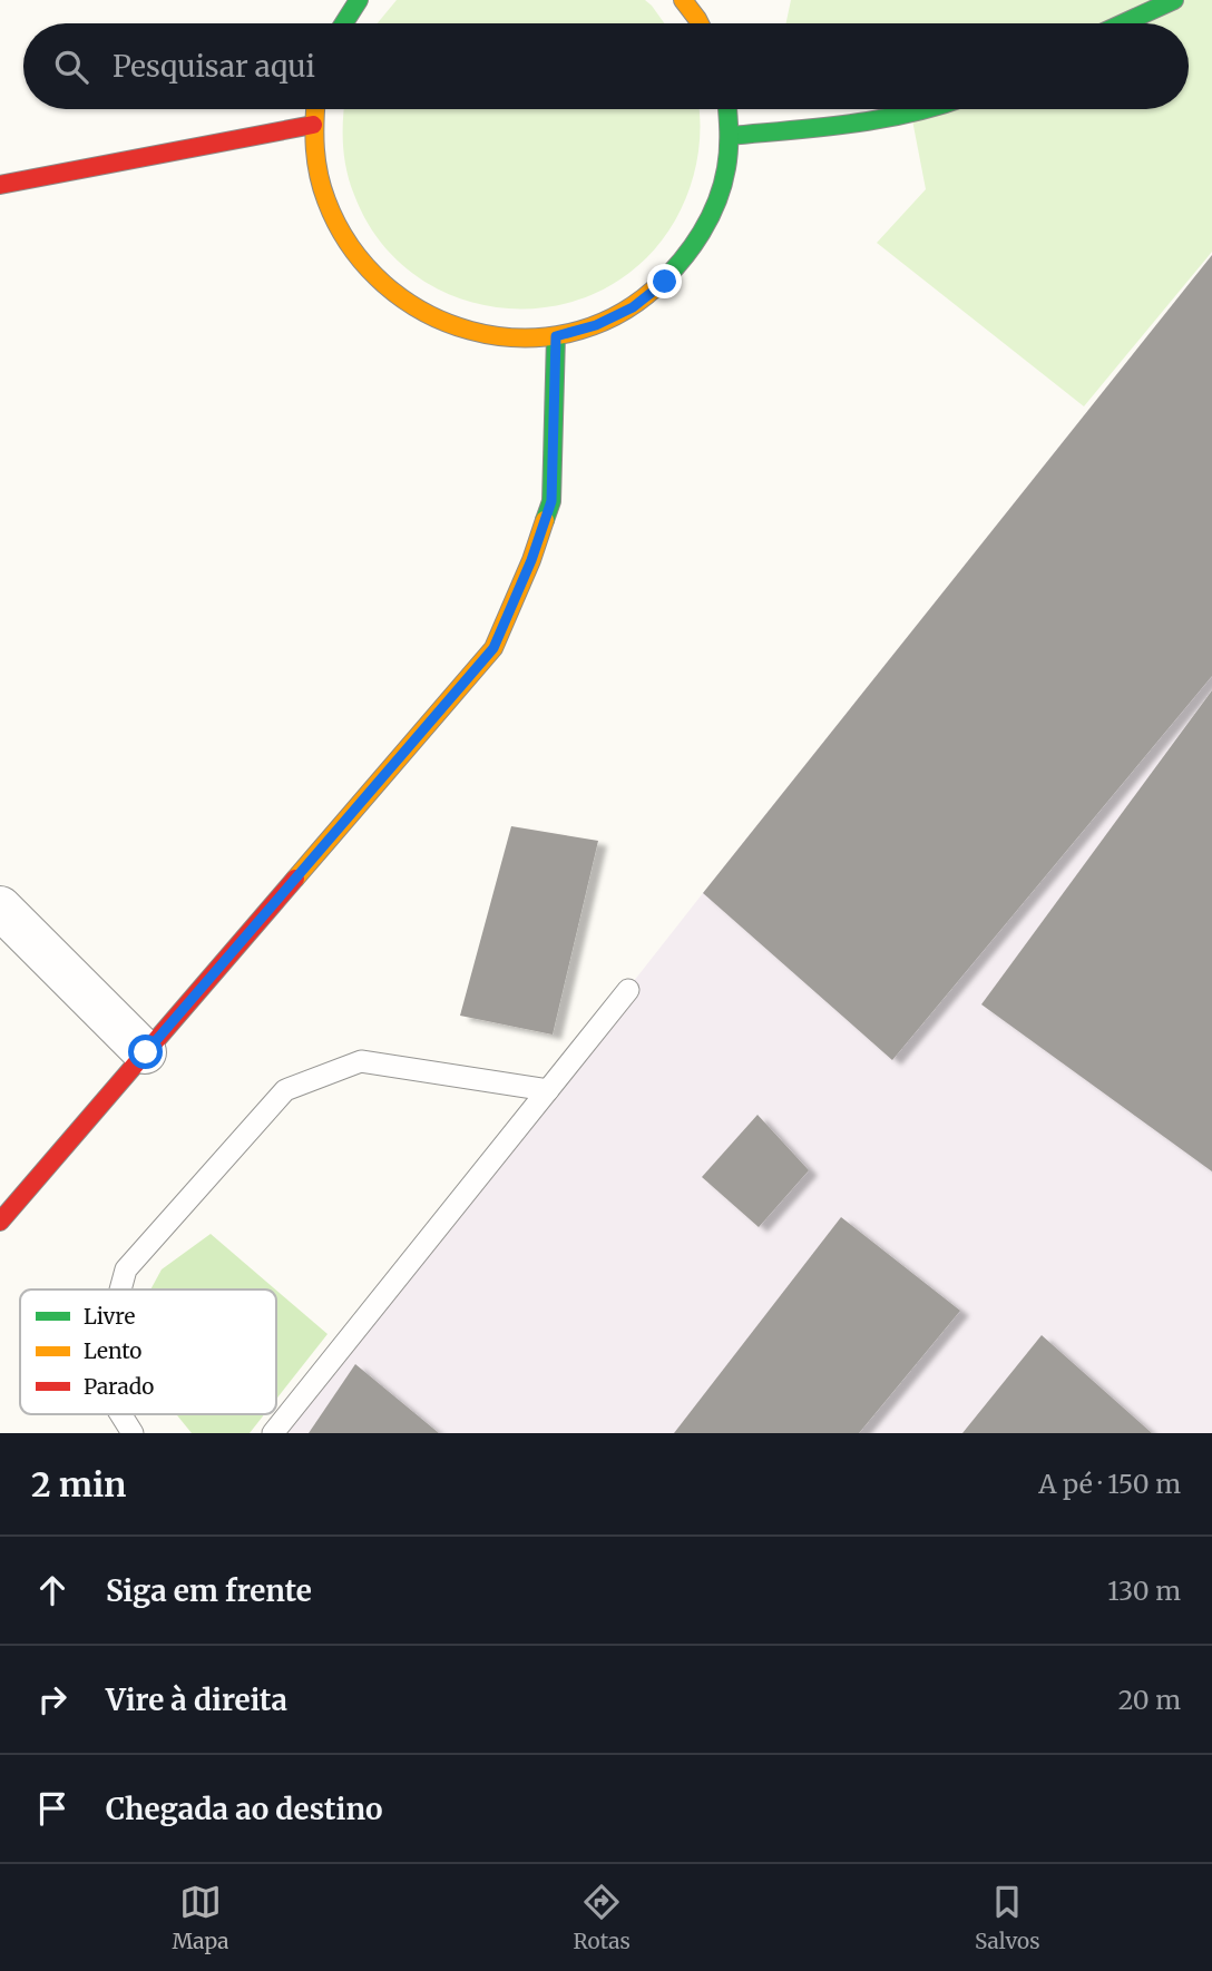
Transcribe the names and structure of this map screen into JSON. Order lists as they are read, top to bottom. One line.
{"legend":["Livre","Lento","Parado"],"page":{"search":"Pesquisar aqui","heading":["2 min","A pé · 150 m"],"list":[["Siga em frente","130 m"],["Vire à direita","20 m"],"Chegada ao destino"],"nav":["Mapa","Rotas","Salvos"]}}
